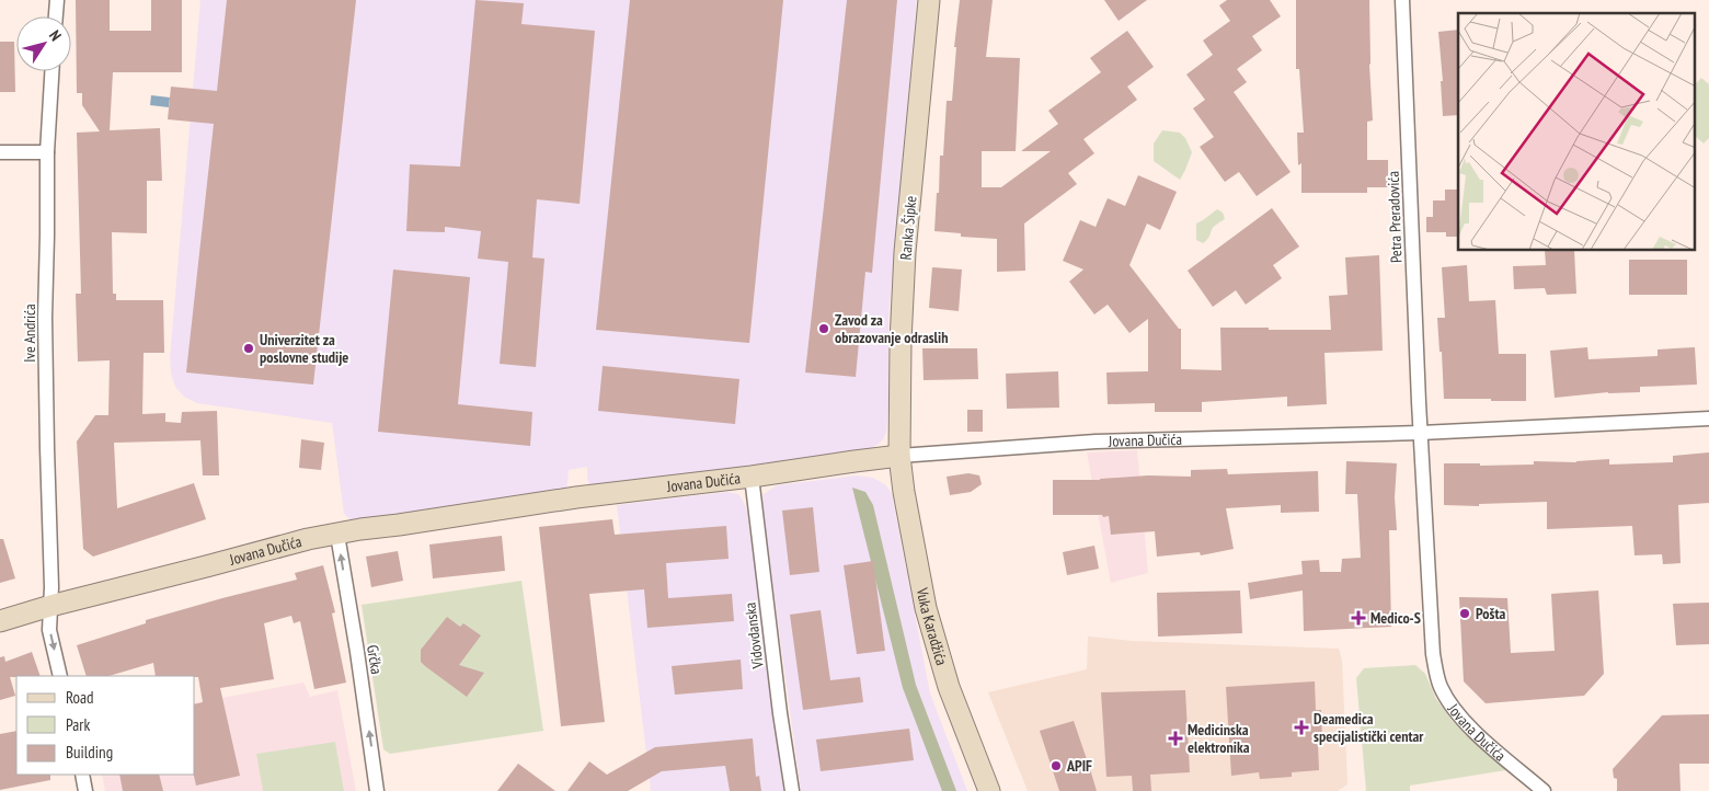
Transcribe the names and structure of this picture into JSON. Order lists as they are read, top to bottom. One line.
{"streets":{"street":["Petra Preradovića","Ranka Šipke","Ive Andrića","Jovana Dučića","Vuka Karadžića","Vidovdanska","Grčka"]},"crossings":[["Petra Preradovića","Jovana Dučića"],["Ranka Šipke","Jovana Dučića"],["Ranka Šipke","Vuka Karadžića"],["Ive Andrića","Jovana Dučića"],["Jovana Dučića","Vuka Karadžića"],["Jovana Dučića","Vidovdanska"],["Jovana Dučića","Grčka"]],"one_way":["Grčka"],"places":{"other":["Zavod za obrazovanje odraslih","Univerzitet za poslovne studije","Pošta","APIF"],"health":["Medico-S","Deamedica specijalistički centar","Medicinska elektronika"]},"legend":["Road","Park","Building"],"north":"top right"}
